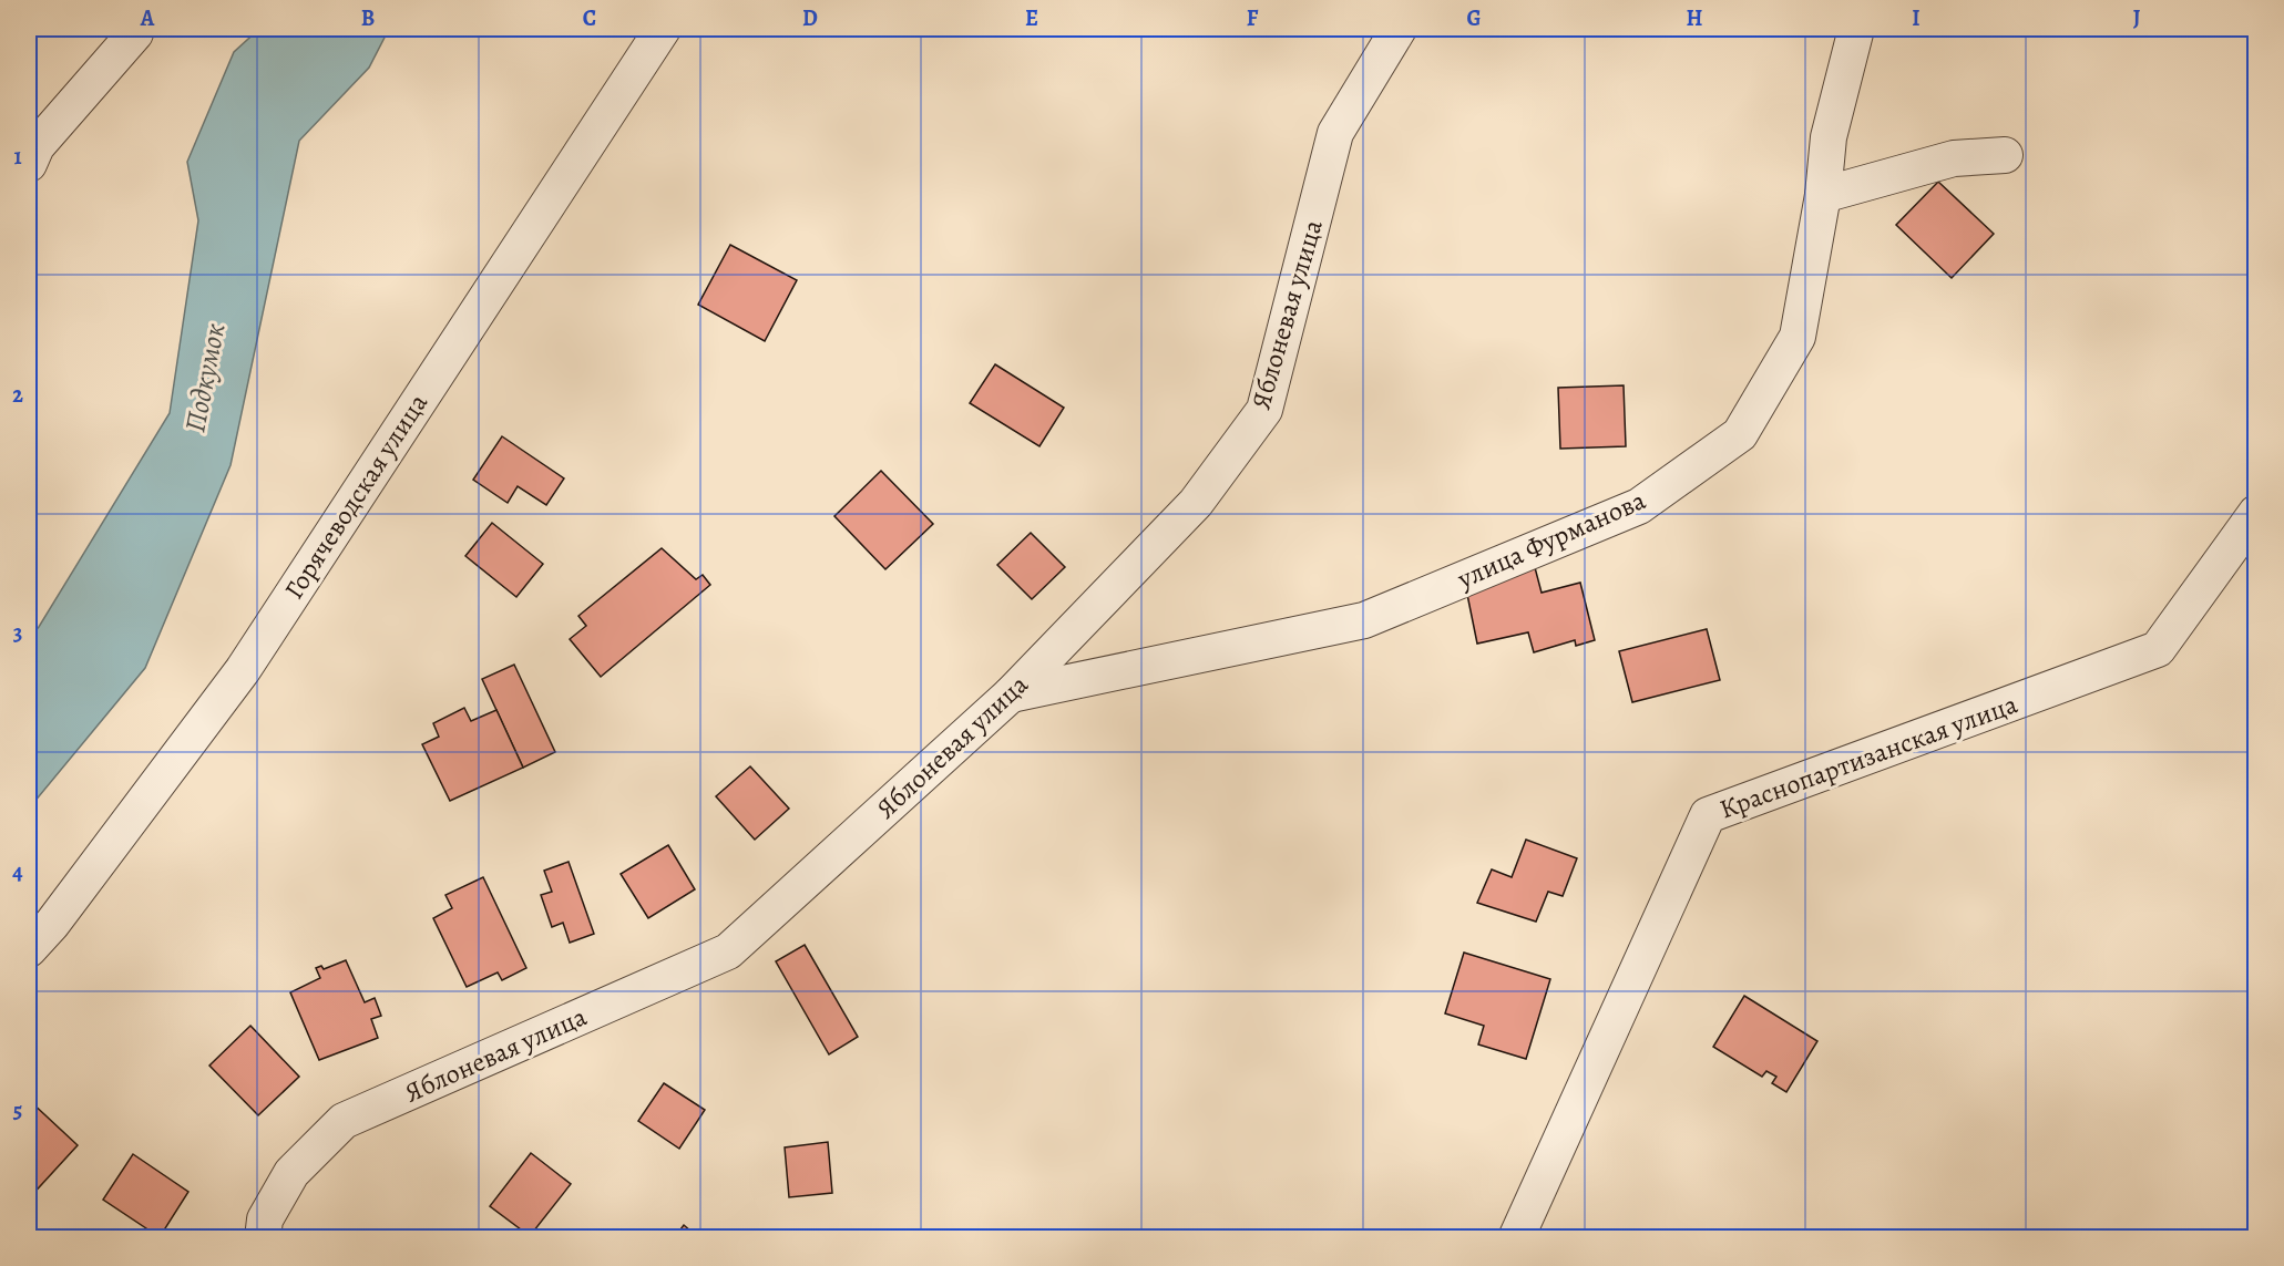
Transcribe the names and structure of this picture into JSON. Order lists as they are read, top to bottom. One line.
{"streets":{"street":["Яблоневая улица","Горячеводская улица","улица Фурманова","Краснопартизанская улица"]},"crossings":[["Яблоневая улица","улица Фурманова"]],"water":["Подкумок"],"grid":{"columns":["A","B","C","D","E","F","G","H","I","J"],"rows":["1","2","3","4","5"]}}
